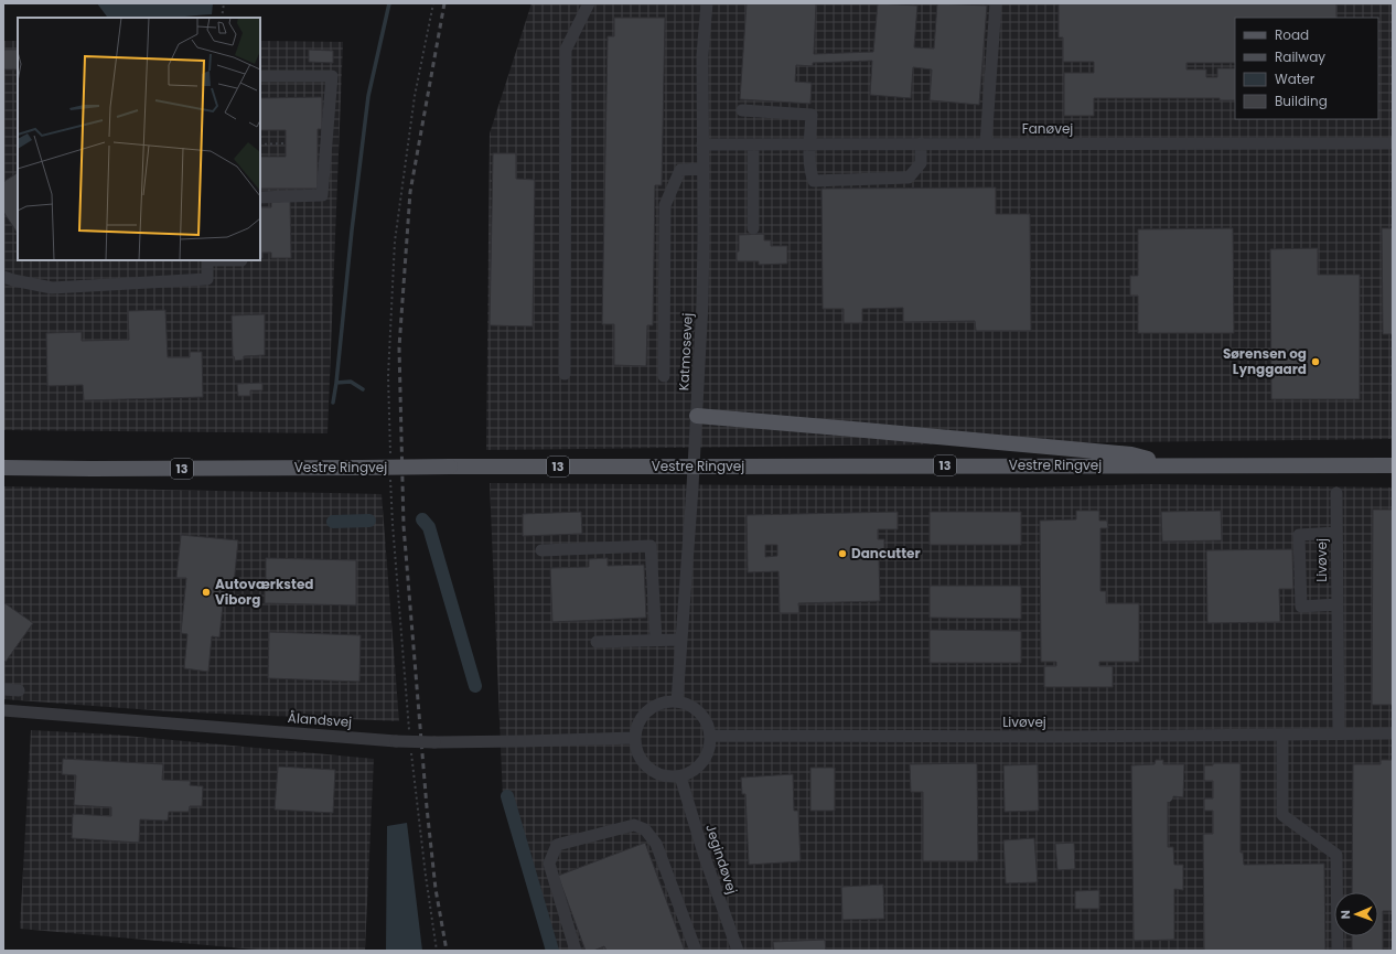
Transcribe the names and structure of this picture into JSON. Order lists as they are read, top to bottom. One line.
{"streets":{"main road":["13","Vestre Ringvej"],"street":["Fanøvej","Katmosevej","Livøvej","Ålandsvej","Jegindøvej"]},"crossings":[["Fanøvej","Katmosevej"],["Katmosevej","Livøvej"],["Katmosevej","Ålandsvej"],["Katmosevej","Jegindøvej"],["Livøvej","Ålandsvej"],["Livøvej","Jegindøvej"],["Ålandsvej","Jegindøvej"]],"places":["Sørensen og Lynggaard","Dancutter","Autoværksted Viborg"],"legend":["Road","Railway","Water","Building"],"north":"left"}
